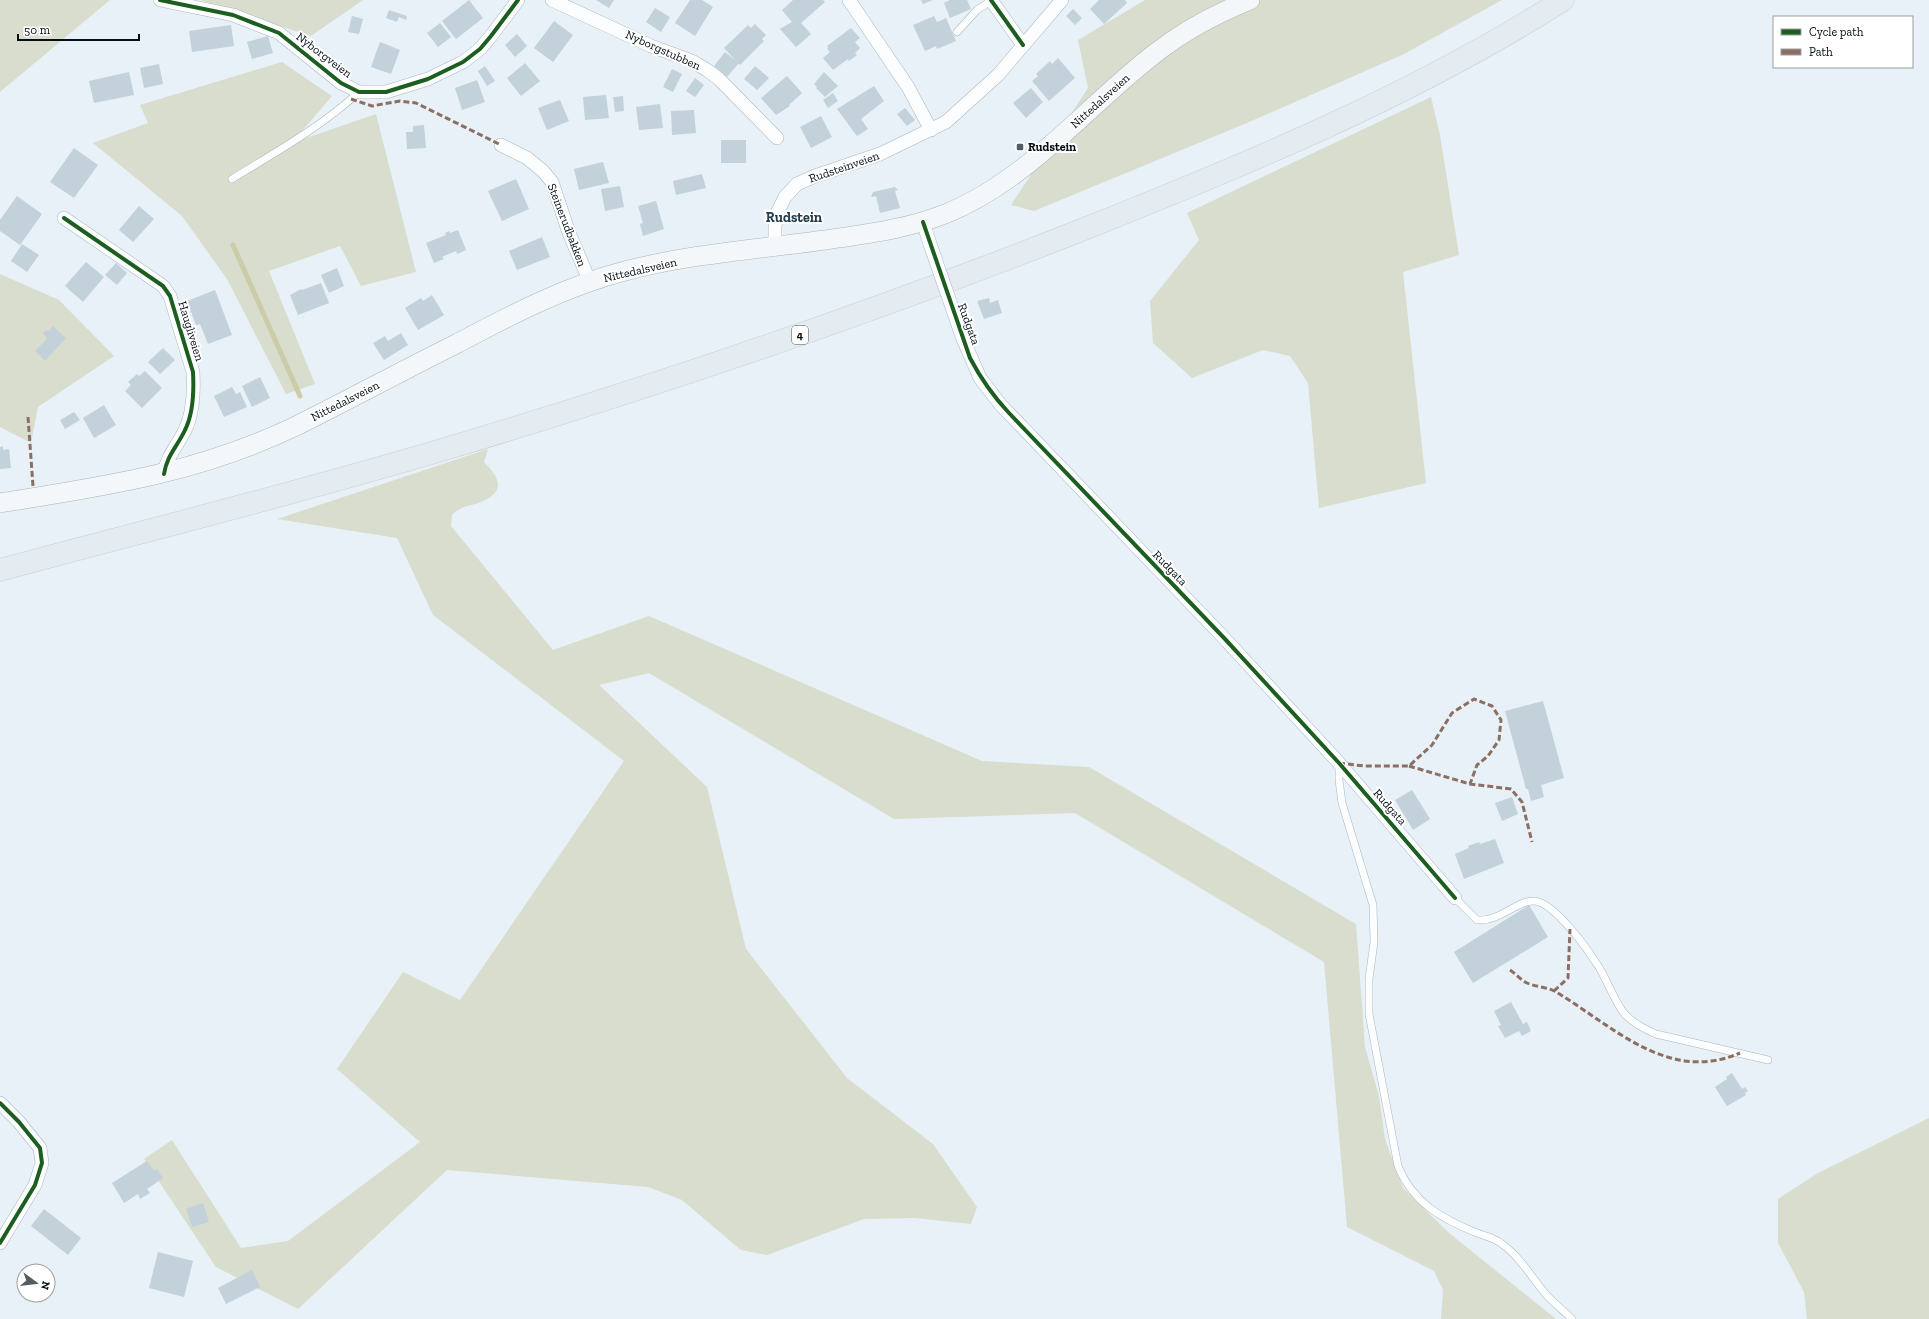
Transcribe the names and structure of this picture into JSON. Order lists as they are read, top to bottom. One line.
{"streets":{"highway":["4"],"main road":["Nittedalsveien"],"street":["Nyborgstubben","Nyborgveien","Rudsteinveien","Steinerudbakken","Rudgata","Haugliveien"]},"crossings":[["Nittedalsveien","Rudsteinveien"],["Nittedalsveien","Steinerudbakken"],["Nittedalsveien","Rudgata"],["Nittedalsveien","Haugliveien"]],"districts":["Rudstein"],"places":{"transit":["Rudstein"]},"legend":["Cycle path","Path"],"scale_bar":"50 m","north":"right"}
